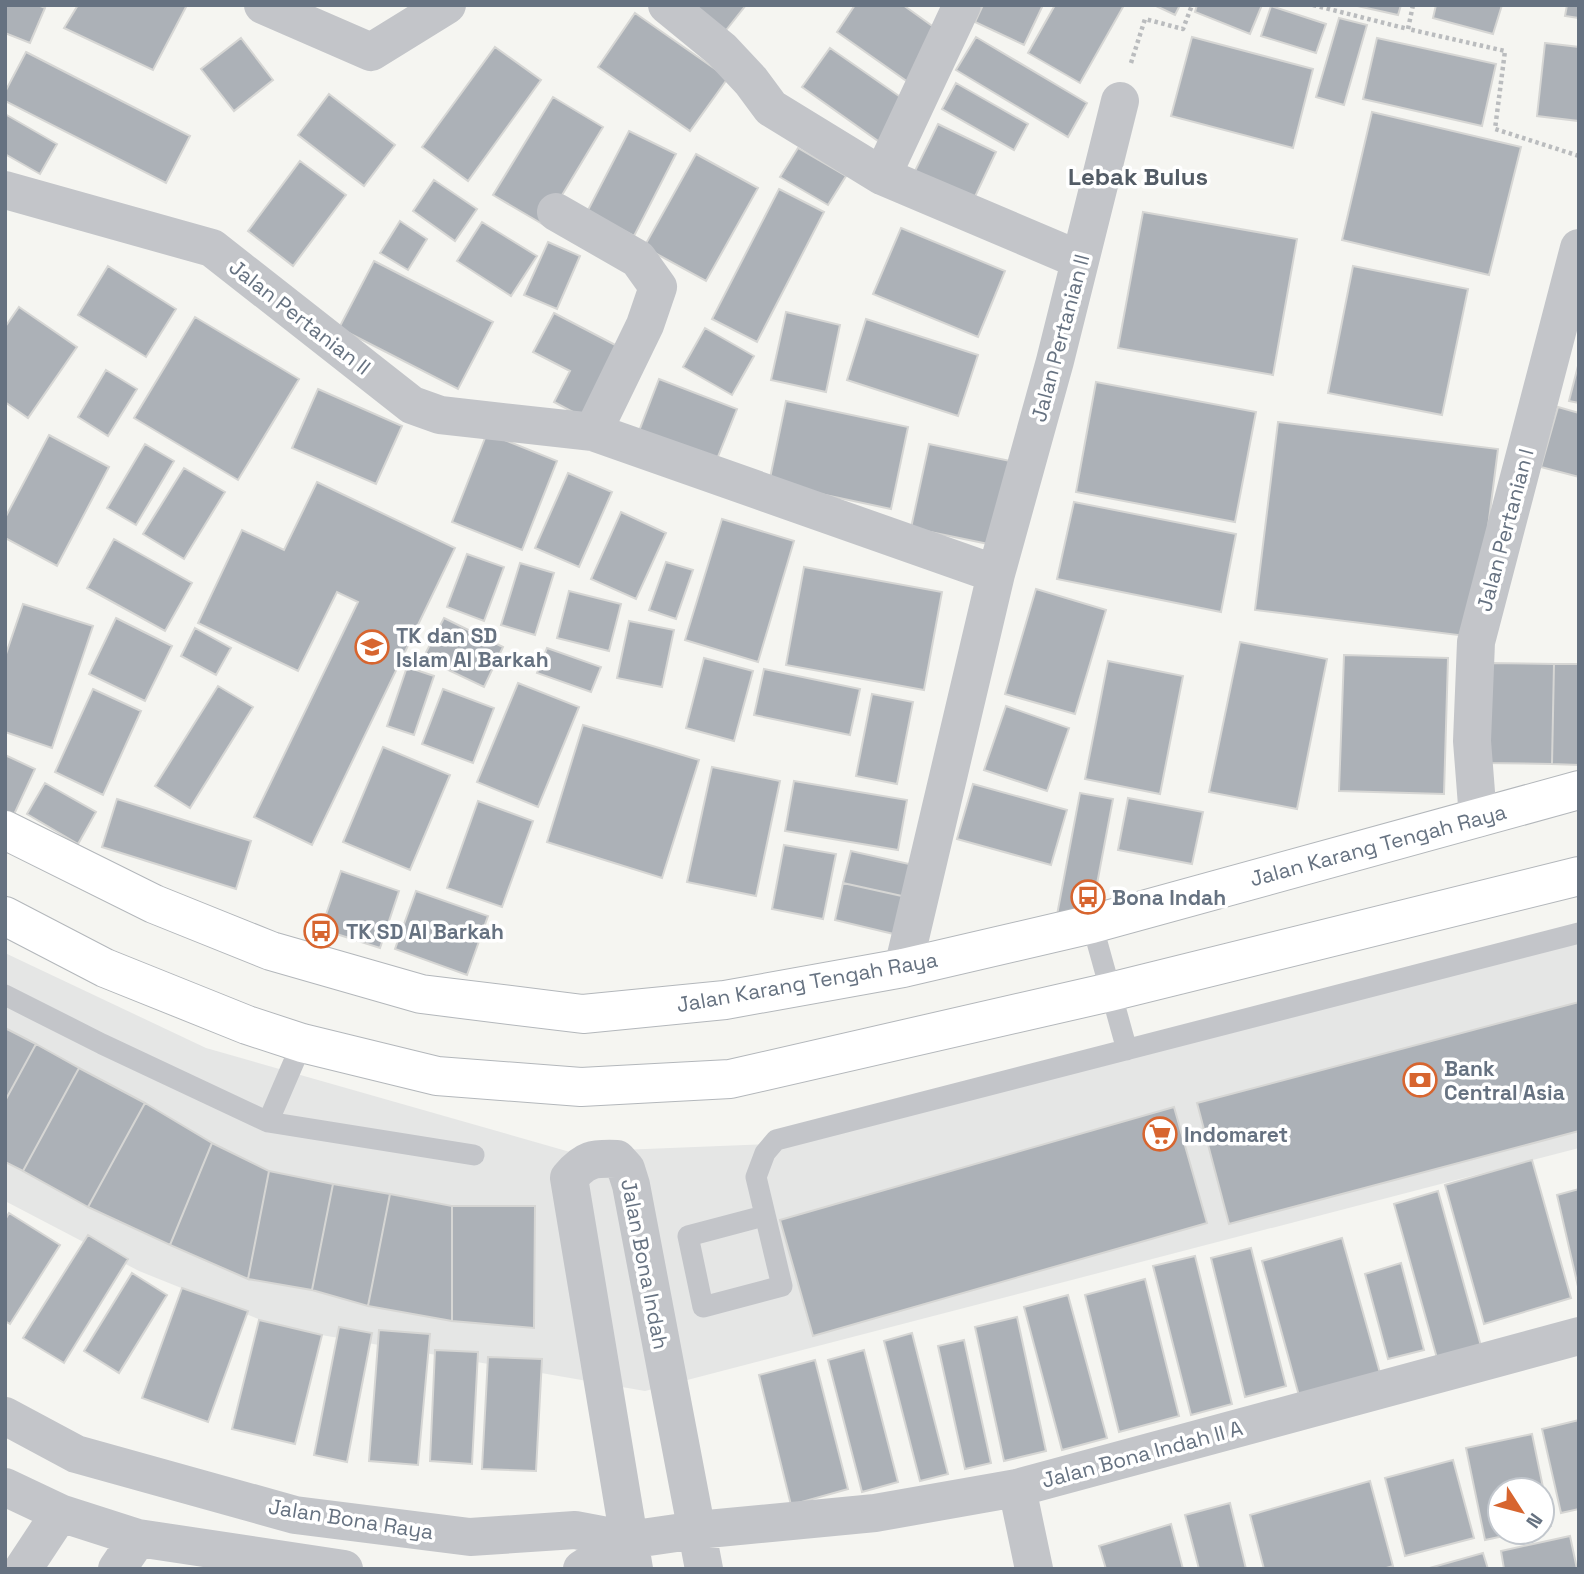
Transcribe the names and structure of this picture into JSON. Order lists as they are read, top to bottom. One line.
{"streets":{"main road":["Jalan Karang Tengah Raya"],"street":["Jalan Pertanian II","Jalan Pertanian I","Jalan Bona Indah","Jalan Bona Indah II A","Jalan Bona Raya"]},"crossings":[["Jalan Pertanian II","Jalan Karang Tengah Raya"],["Jalan Pertanian I","Jalan Karang Tengah Raya"],["Jalan Bona Indah","Jalan Bona Indah II A"],["Jalan Bona Indah","Jalan Bona Raya"],["Jalan Bona Indah II A","Jalan Bona Raya"]],"districts":["Lebak Bulus"],"places":{"school or university":["TK dan SD Islam Al Barkah"],"bus stop":["Bona Indah","TK SD Al Barkah"],"bank":["Bank Central Asia"],"supermarket":["Indomaret"]},"north":"bottom right"}
